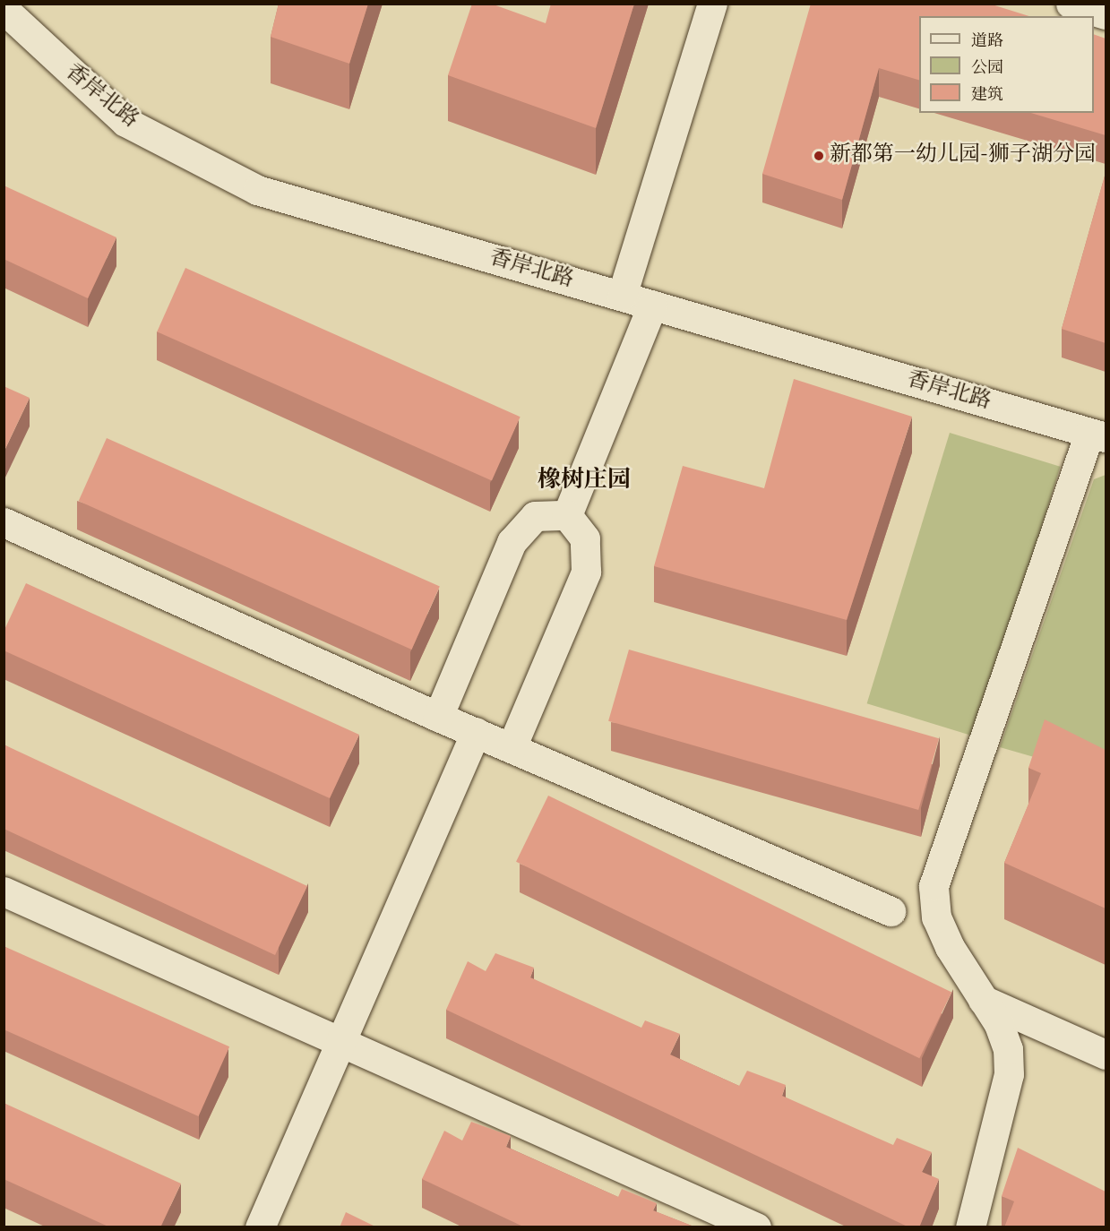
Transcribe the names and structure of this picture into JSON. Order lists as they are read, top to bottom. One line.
{"streets":{"street":["香岸北路"]},"districts":["橡树庄园"],"places":["新都第一幼儿园-狮子湖分园"],"legend":["道路","公园","建筑"]}
